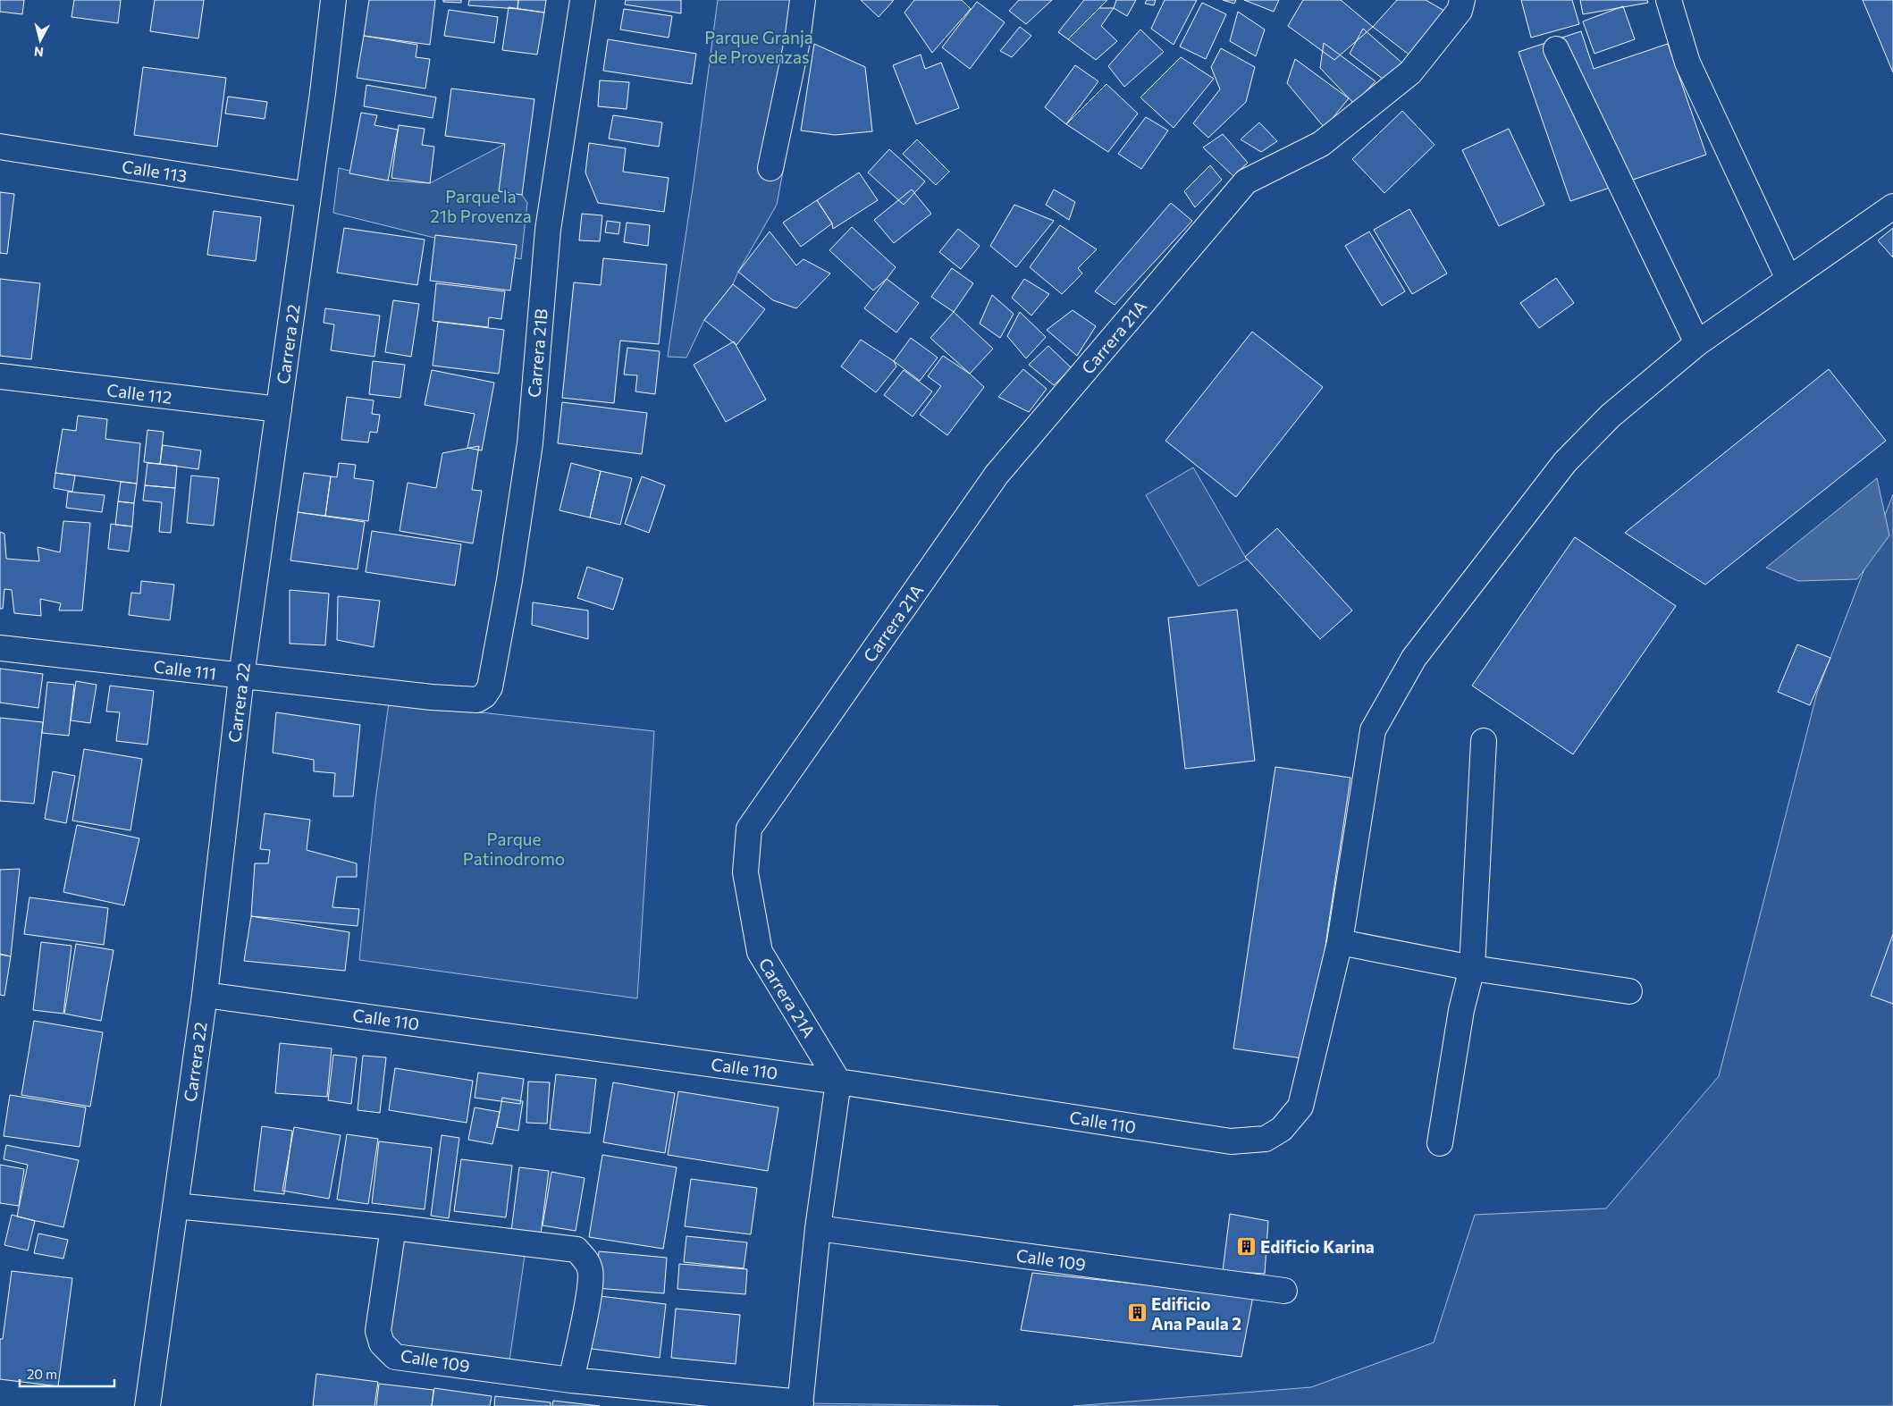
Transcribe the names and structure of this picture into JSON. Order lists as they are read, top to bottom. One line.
{"streets":{"street":["Calle 113","Carrera 21A","Carrera 22","Carrera 21B","Calle 112","Calle 111","Calle 110","Calle 109"]},"crossings":[["Calle 113","Carrera 22"],["Carrera 21A","Calle 110"],["Carrera 22","Calle 112"],["Carrera 22","Calle 111"],["Carrera 22","Calle 110"],["Carrera 21B","Calle 111"]],"parks":["Parque Granja de Provenzas","Parque la 21b Provenza","Parque Patinodromo"],"places":{"building":["Edificio Karina","Edificio Ana Paula 2"]},"scale_bar":"20 m","north":"bottom"}
